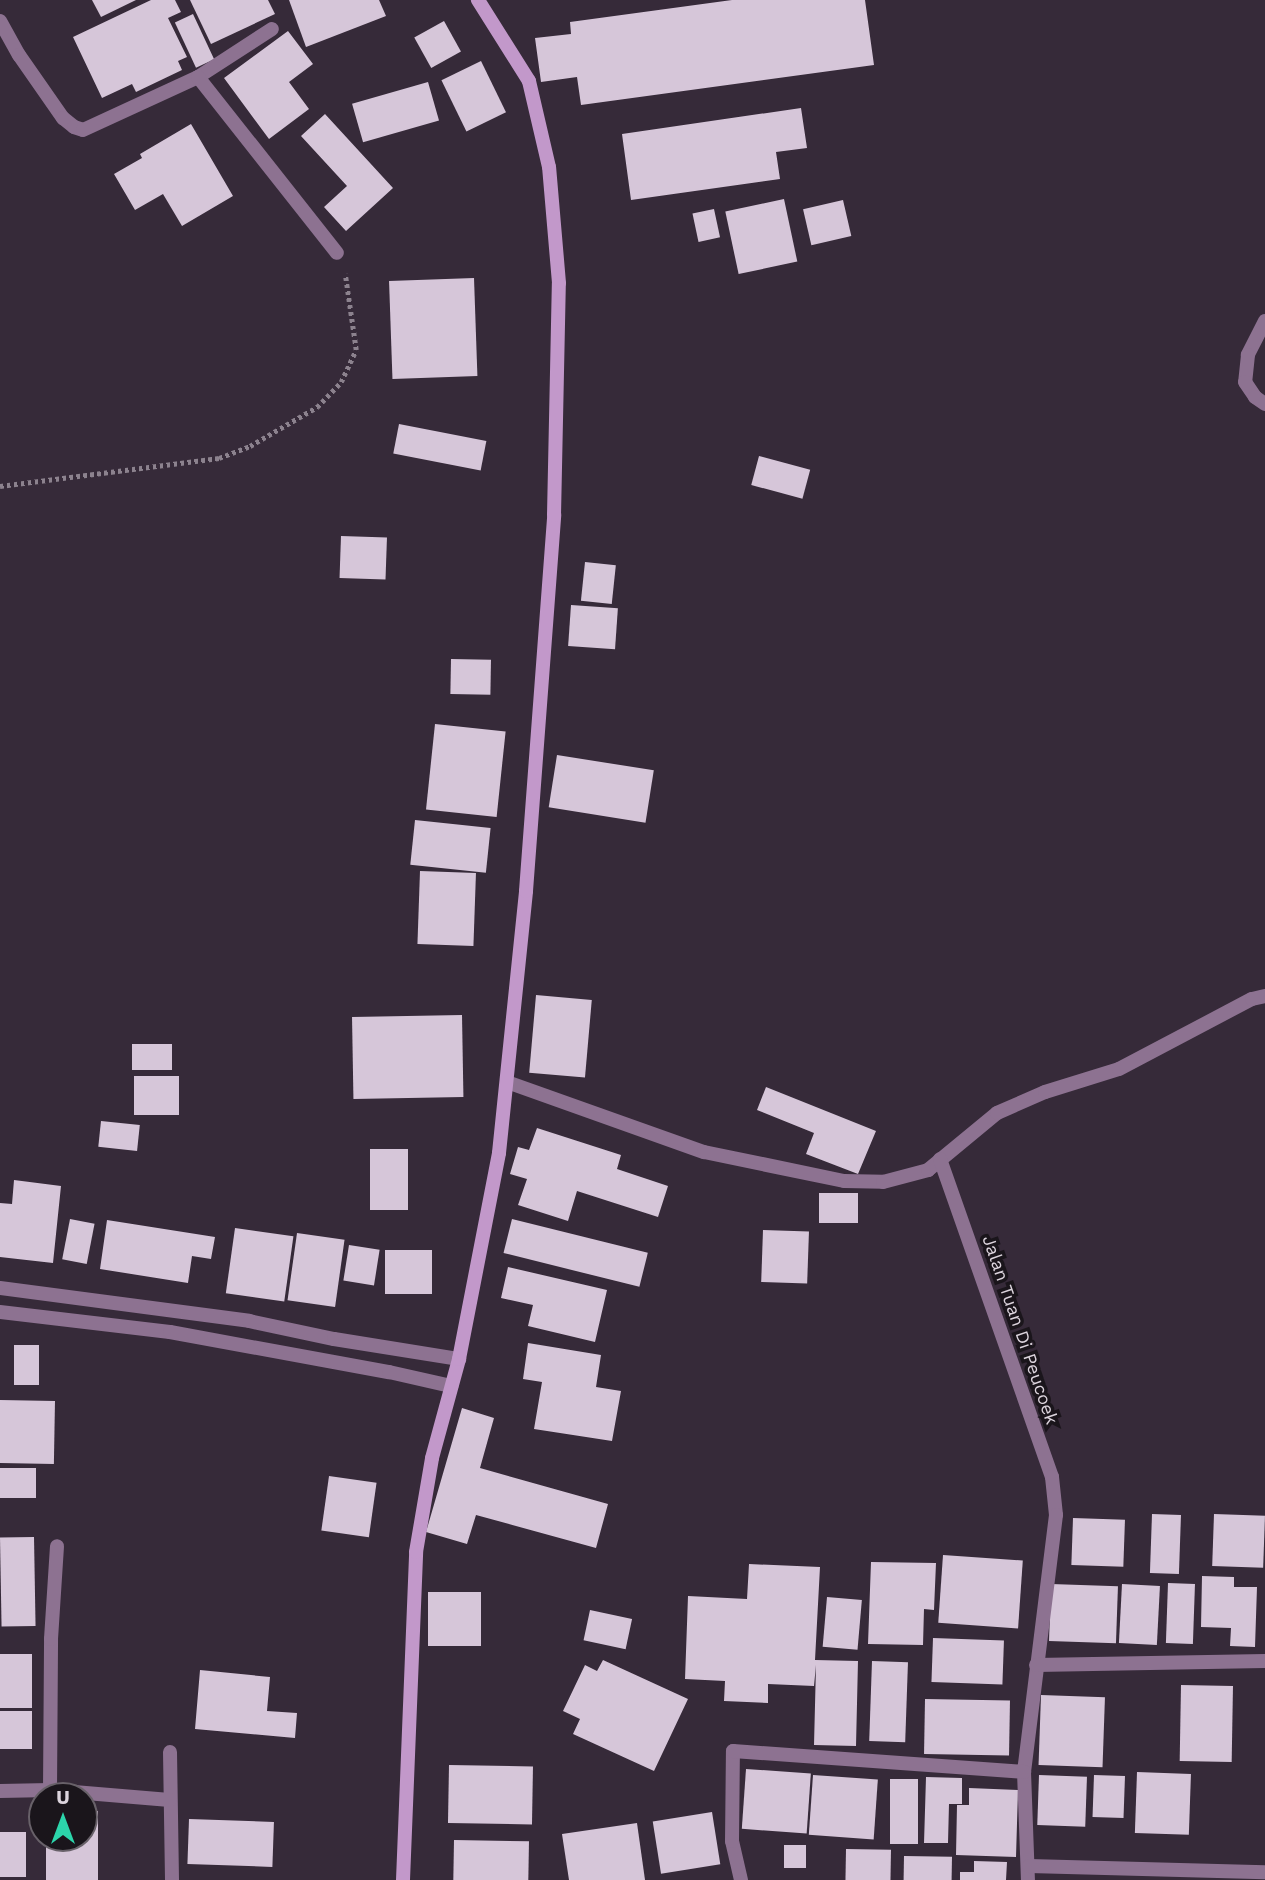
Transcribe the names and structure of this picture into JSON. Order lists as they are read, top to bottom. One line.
{"streets":{"street":["Jalan Tuan Di Peucoek"]},"north":"top"}
